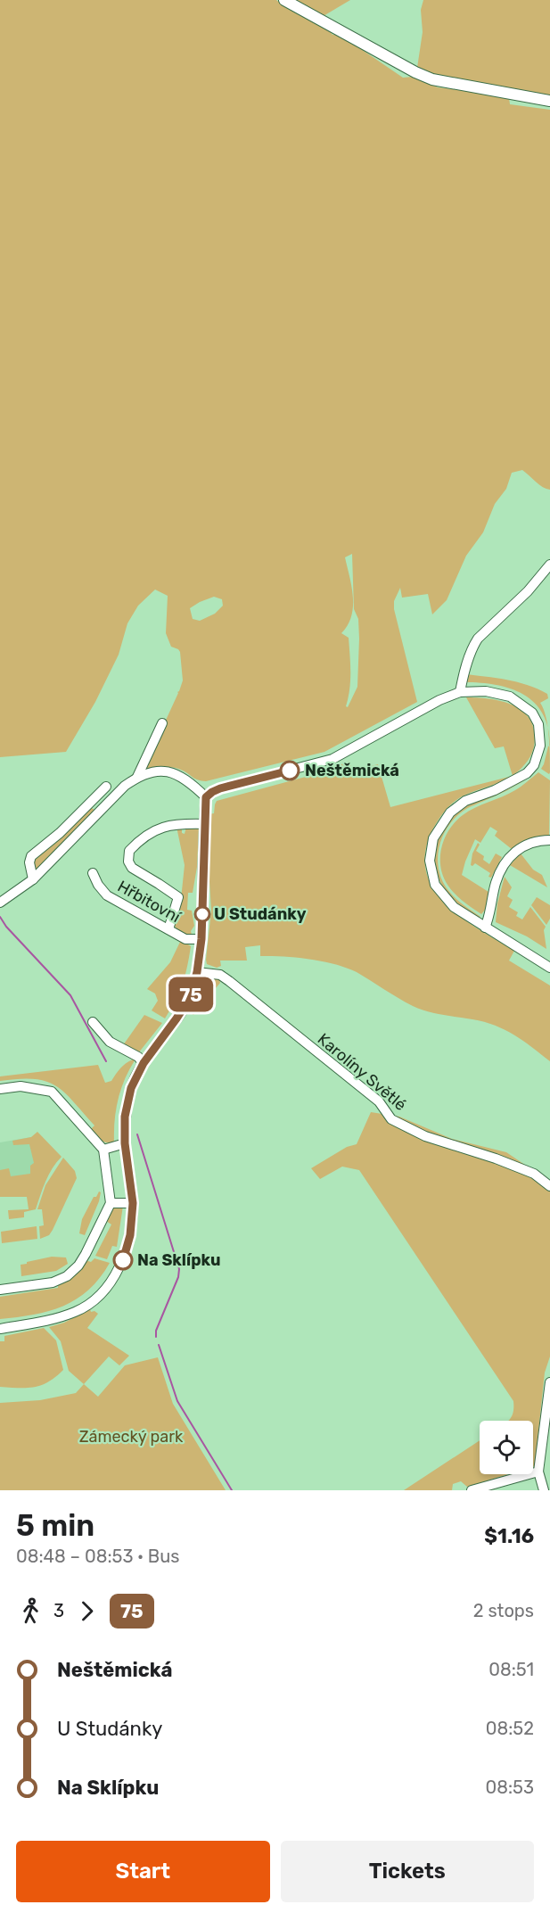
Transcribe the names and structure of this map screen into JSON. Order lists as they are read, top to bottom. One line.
{"streets":{"street":["Hřbitovní","Karolíny Světlé"]},"crossings":[["Hřbitovní","Karolíny Světlé"]],"parks":["Zámecký park"],"places":["Neštěmická","U Studánky","Na Sklípku"],"lines":["bus line 75"],"page":{"on_map":"75","heading":["5 min","08:48 – 08:53 · Bus","$1.16"],"legs":["3","75","2 stops"],"list":[{"name":"Neštěmická","value":"08:51"},{"name":"U Studánky","value":"08:52"},{"name":"Na Sklípku","value":"08:53"}],"buttons":["Start","Tickets"]}}
